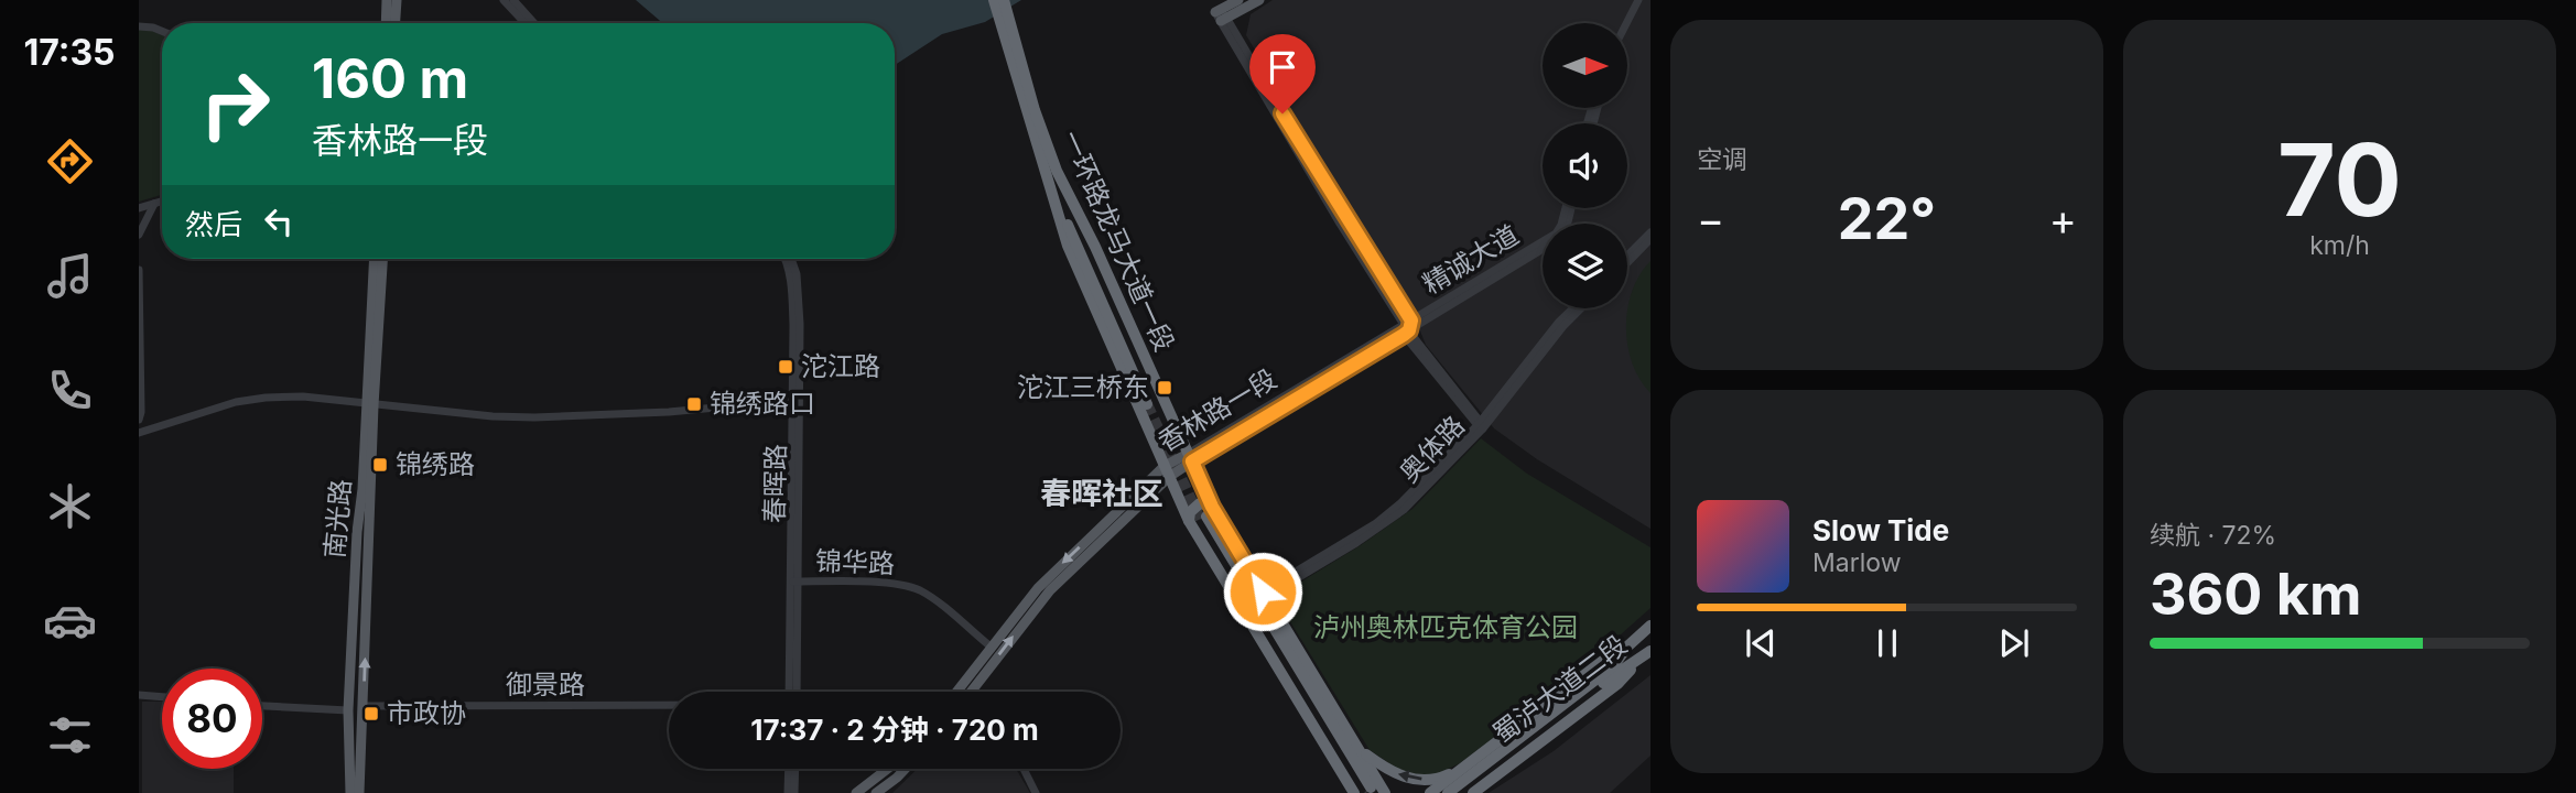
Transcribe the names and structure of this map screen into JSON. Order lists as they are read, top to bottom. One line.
{"streets":{"highway":["一环路龙马大道一段","蜀泸大道二段"],"main road":["香林路一段","南光路"],"street":["精诚大道","奥体路","春晖路","锦华路","御景路"]},"crossings":[["一环路龙马大道一段","香林路一段"],["一环路龙马大道一段","奥体路"],["精诚大道","香林路一段"],["香林路一段","锦华路"],["春晖路","锦华路"],["南光路","御景路"]],"districts":["春晖社区"],"parks":["泸州奥林匹克体育公园"],"places":{"transit":["沱江路","沱江三桥东","锦绣路口","锦绣路","市政协"]},"north":"right","page":{"tabs":"17:35","tile":["空调",["70","km/h"],["续航 · 72%","360 km"]],"turn":["160 m","香林路一段"],"then":"然后","heat":["−","22°","+"],"song":["Slow Tide","Marlow"],"limit":"80","trip":"17:37 · 2 分钟 · 720 m"}}
